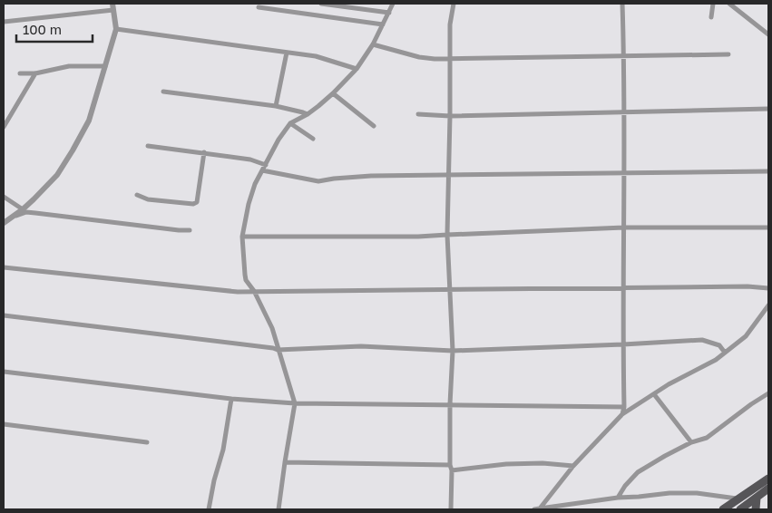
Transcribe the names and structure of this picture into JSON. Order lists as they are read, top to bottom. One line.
{"scale_bar":"100 m"}
